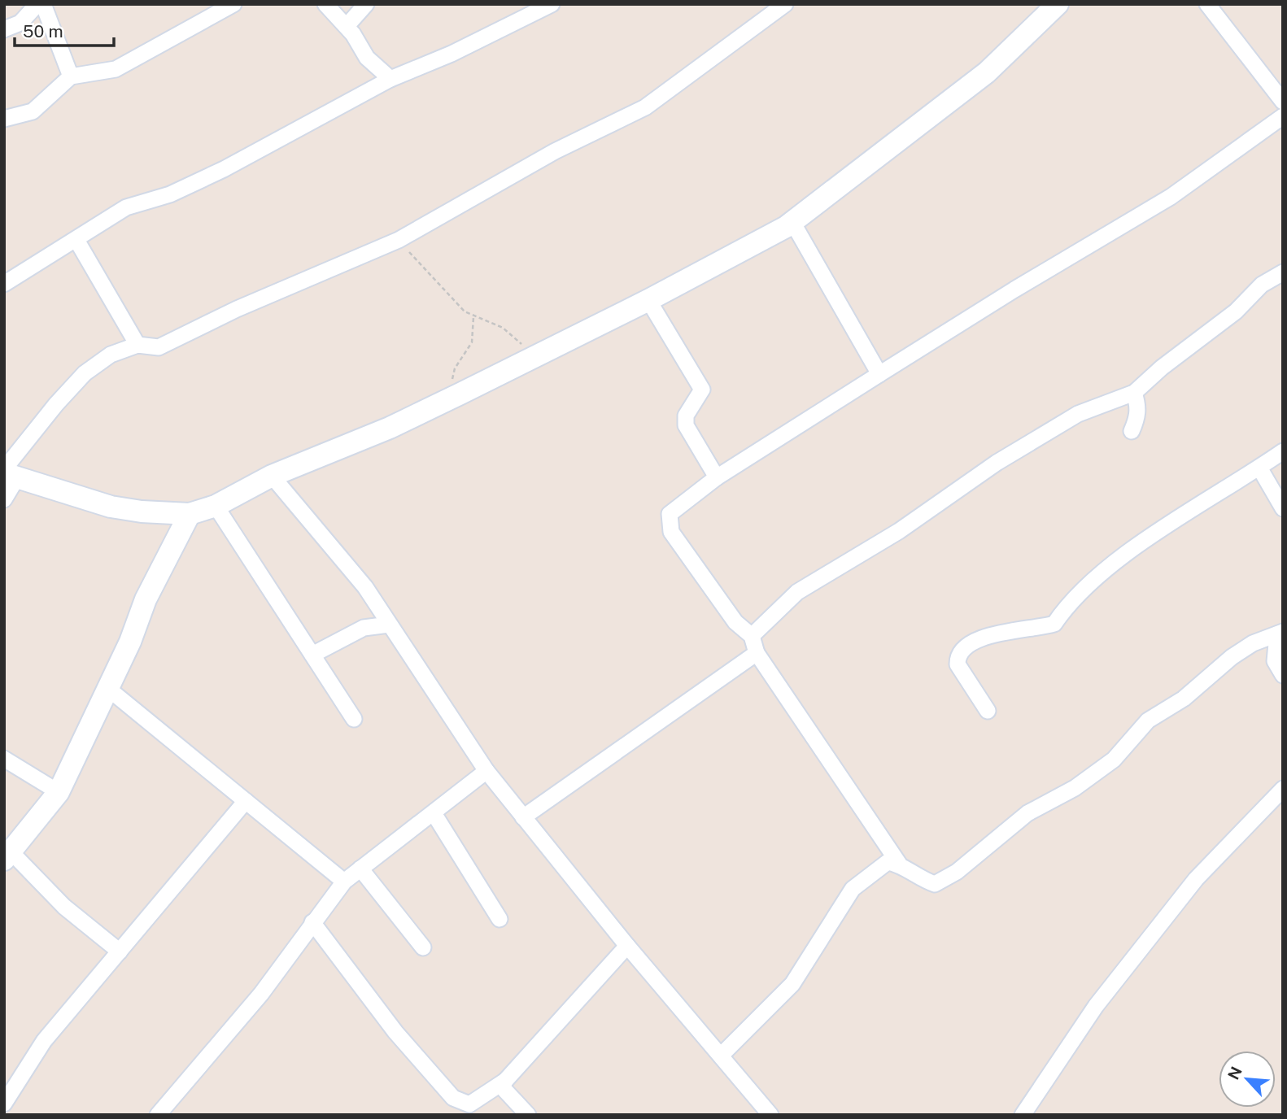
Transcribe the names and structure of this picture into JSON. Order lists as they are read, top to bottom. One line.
{"scale_bar":"50 m","north":"top left"}
